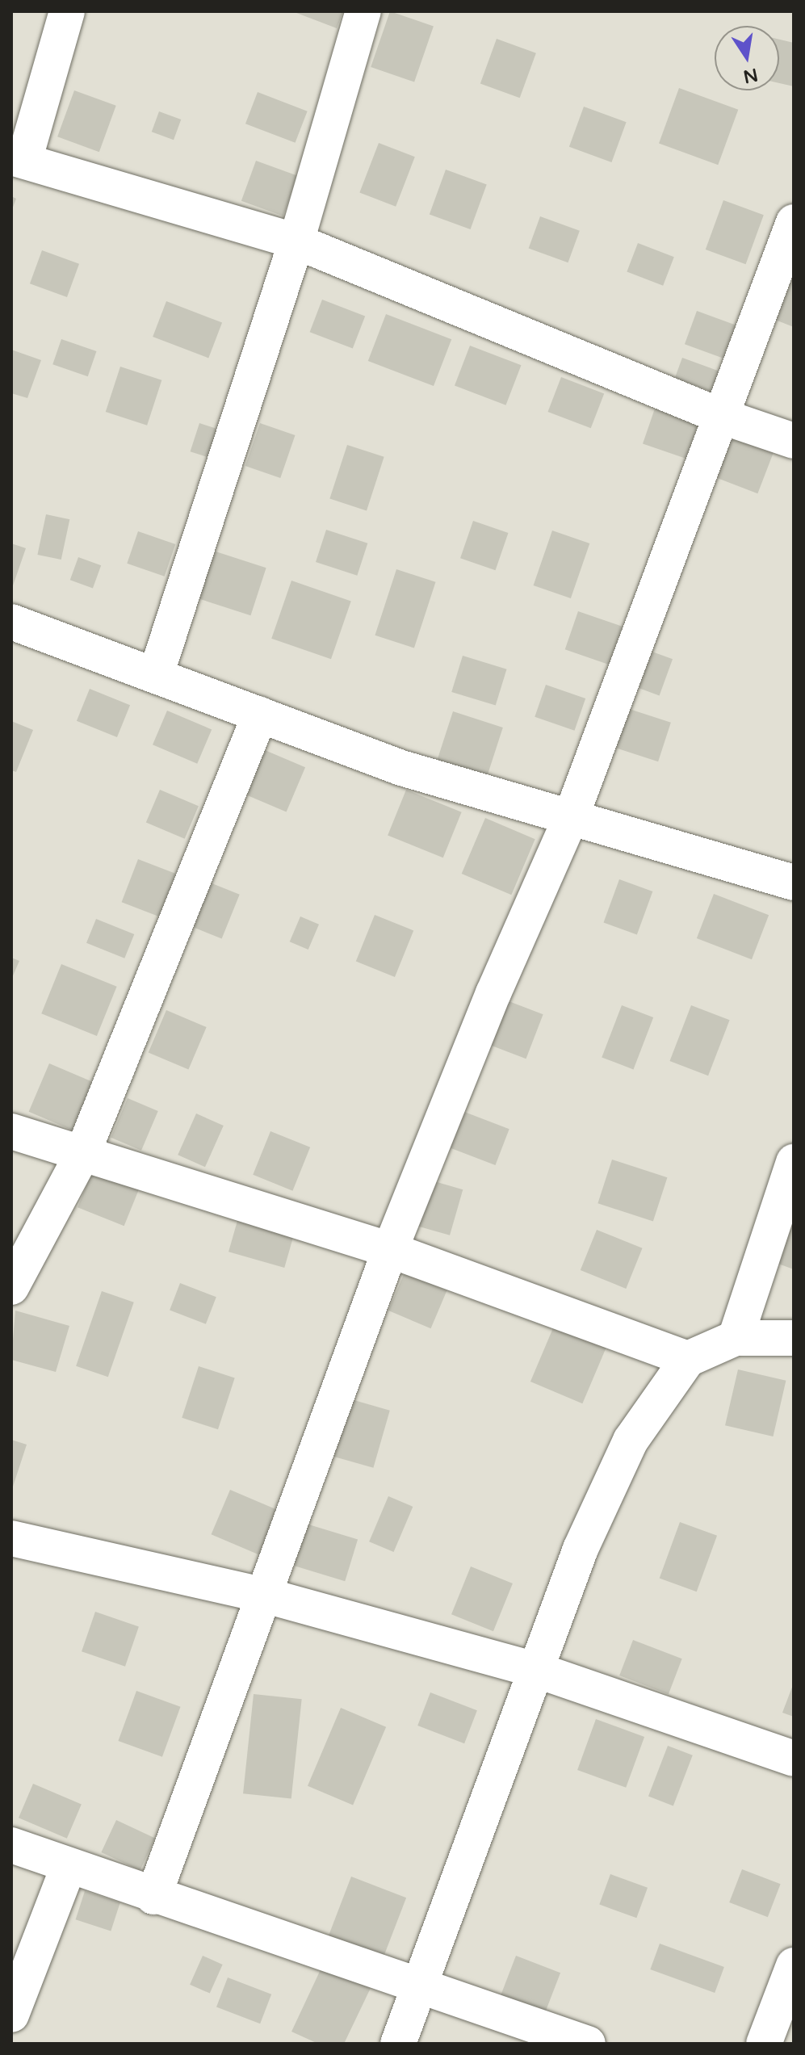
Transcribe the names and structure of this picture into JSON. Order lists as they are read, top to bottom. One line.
{"north":"bottom"}
